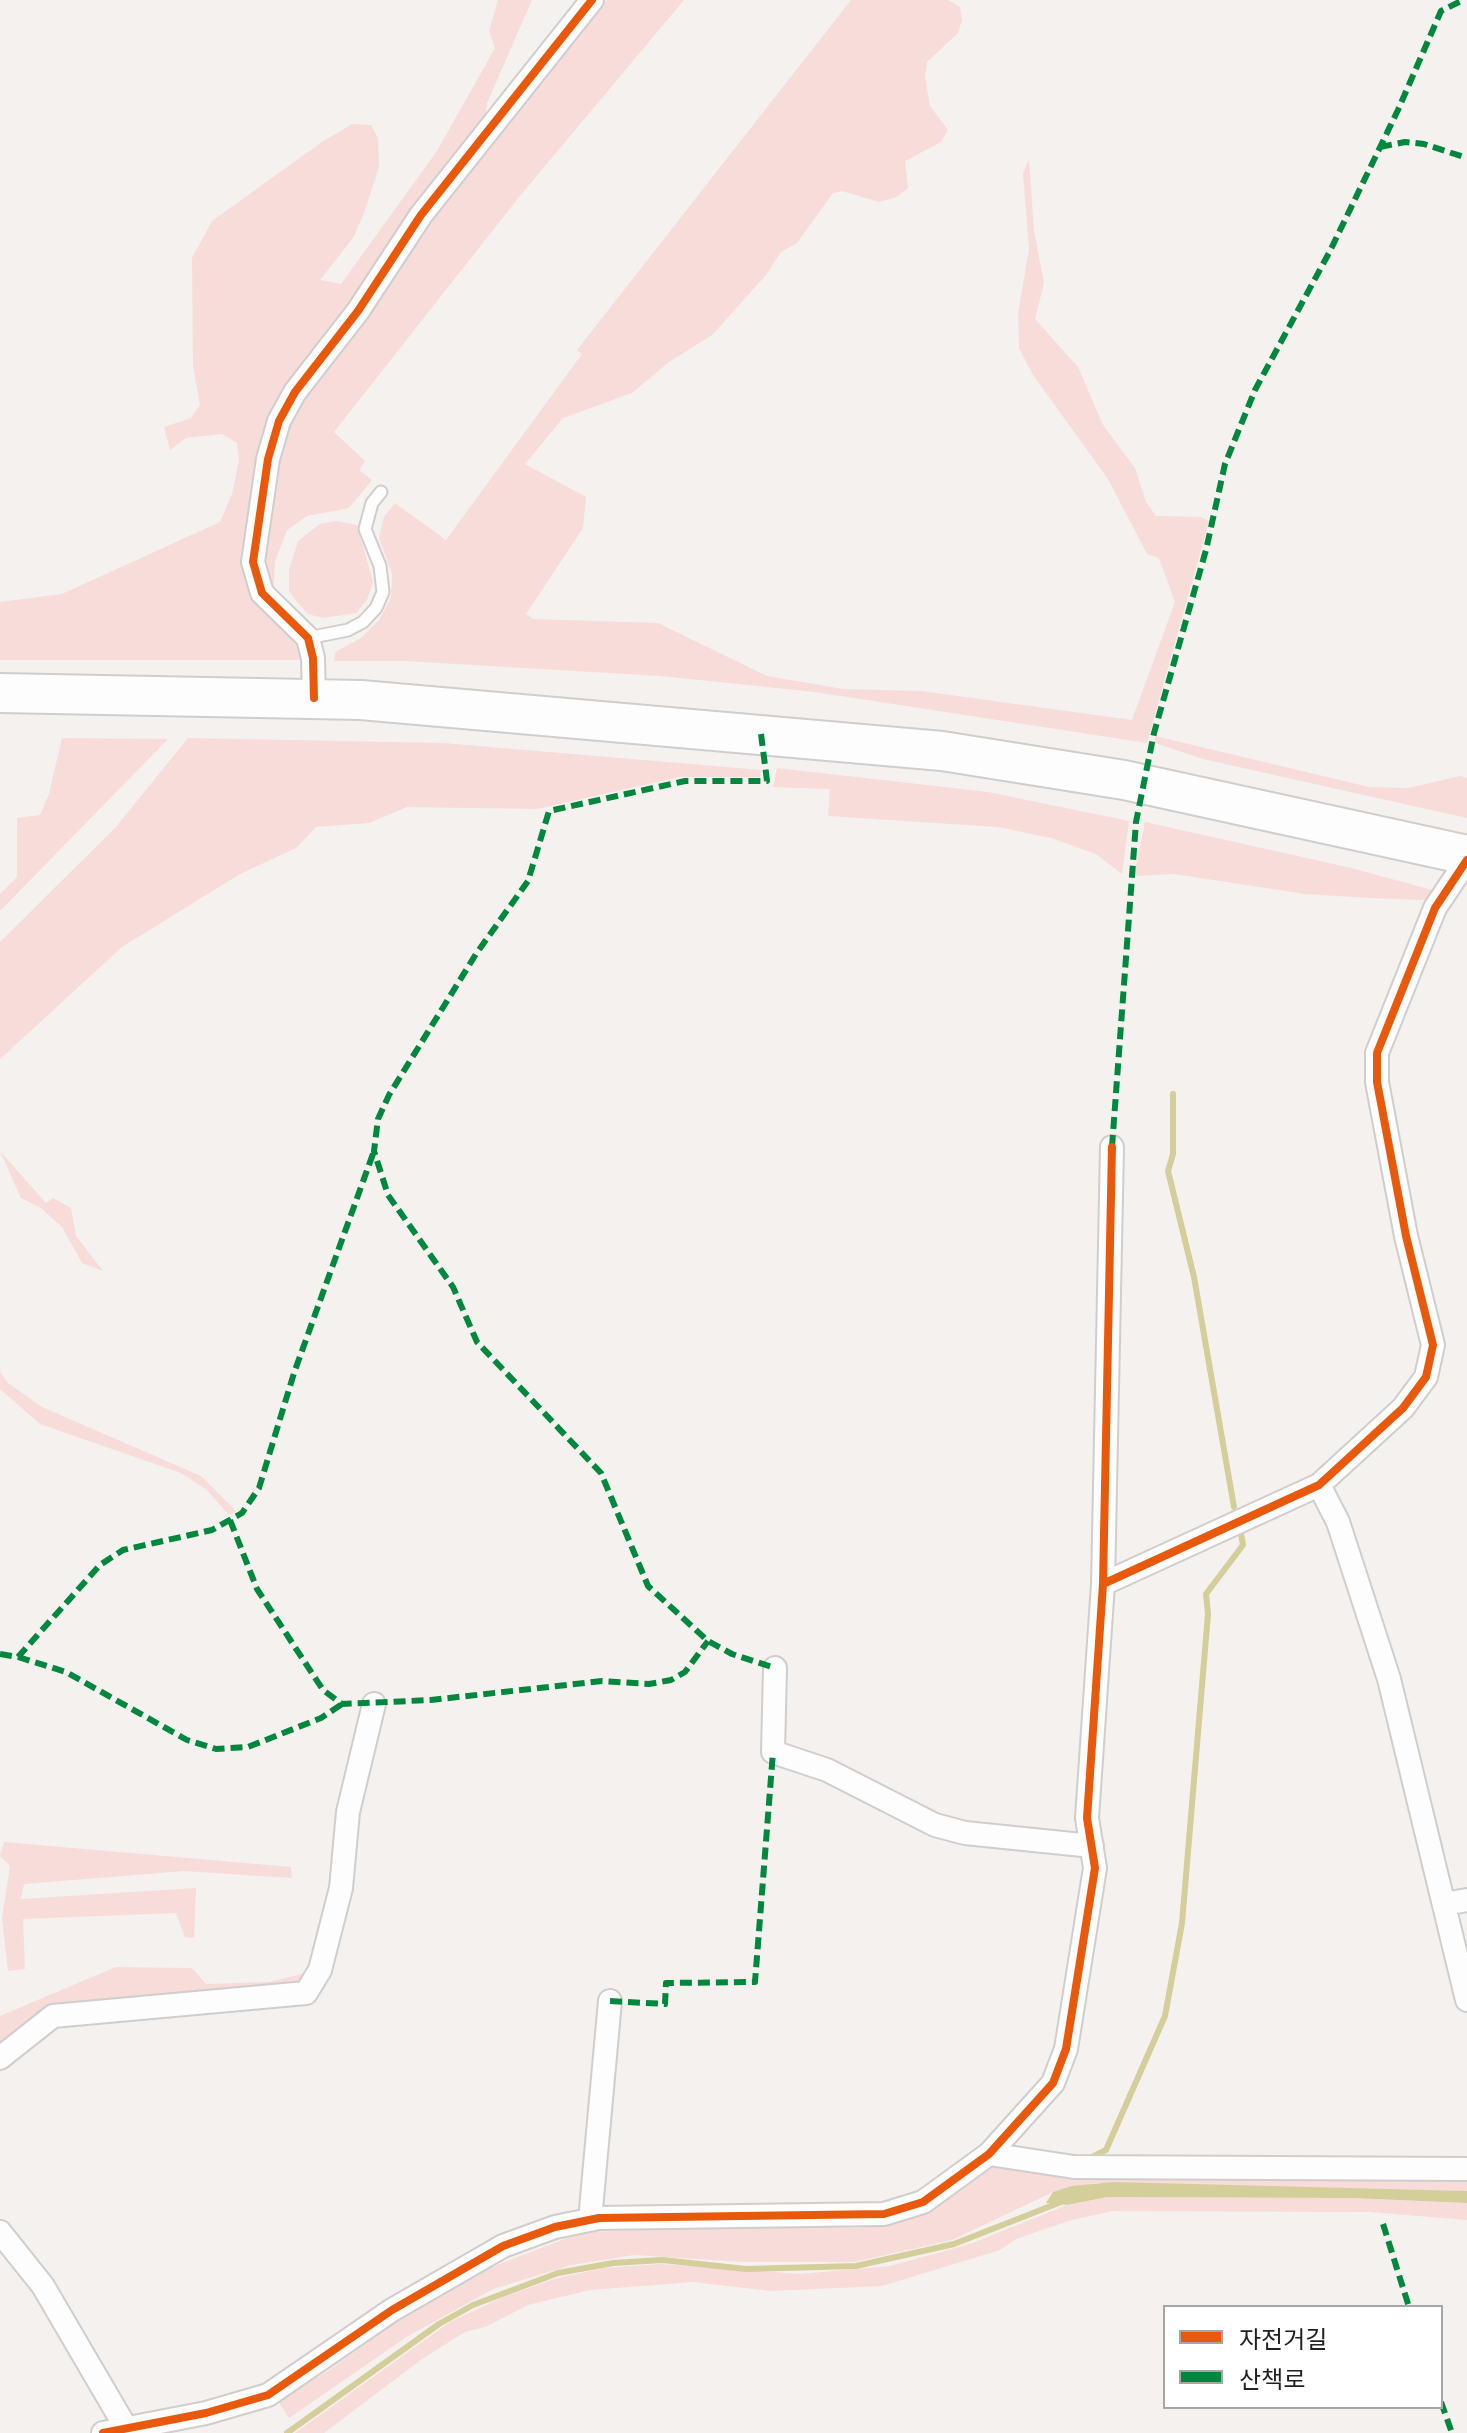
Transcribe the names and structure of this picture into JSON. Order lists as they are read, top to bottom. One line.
{"legend":["자전거길","산책로"]}
